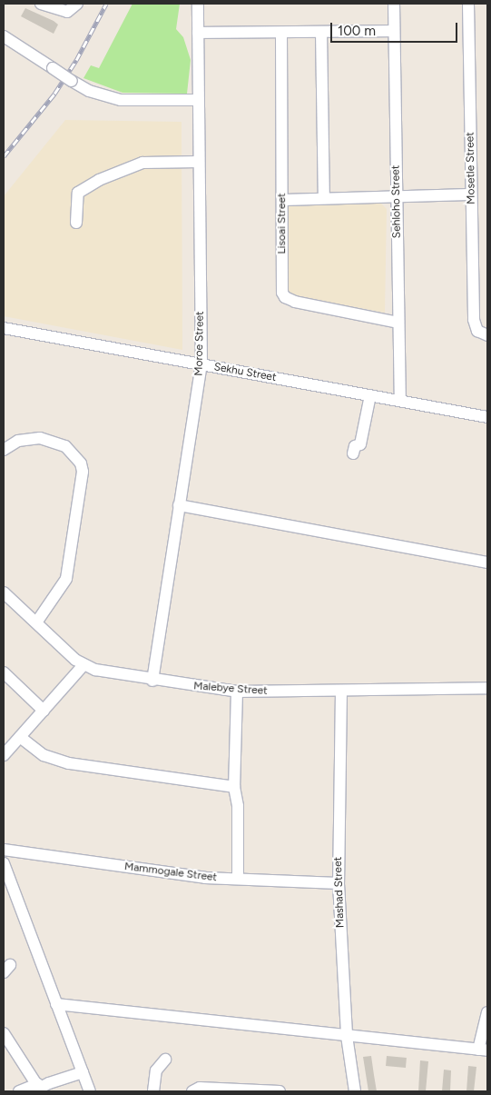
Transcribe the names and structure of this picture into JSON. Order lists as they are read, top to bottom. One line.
{"streets":{"street":["Mosetle Street","Sehloho Street","Lisoai Street","Moroe Street","Sekhu Street","Malebye Street","Mammogale Street","Mashad Street"]},"crossings":[["Sehloho Street","Lisoai Street"],["Sehloho Street","Sekhu Street"],["Moroe Street","Sekhu Street"],["Moroe Street","Malebye Street"],["Malebye Street","Mashad Street"],["Mammogale Street","Mashad Street"]],"scale_bar":"100 m"}
